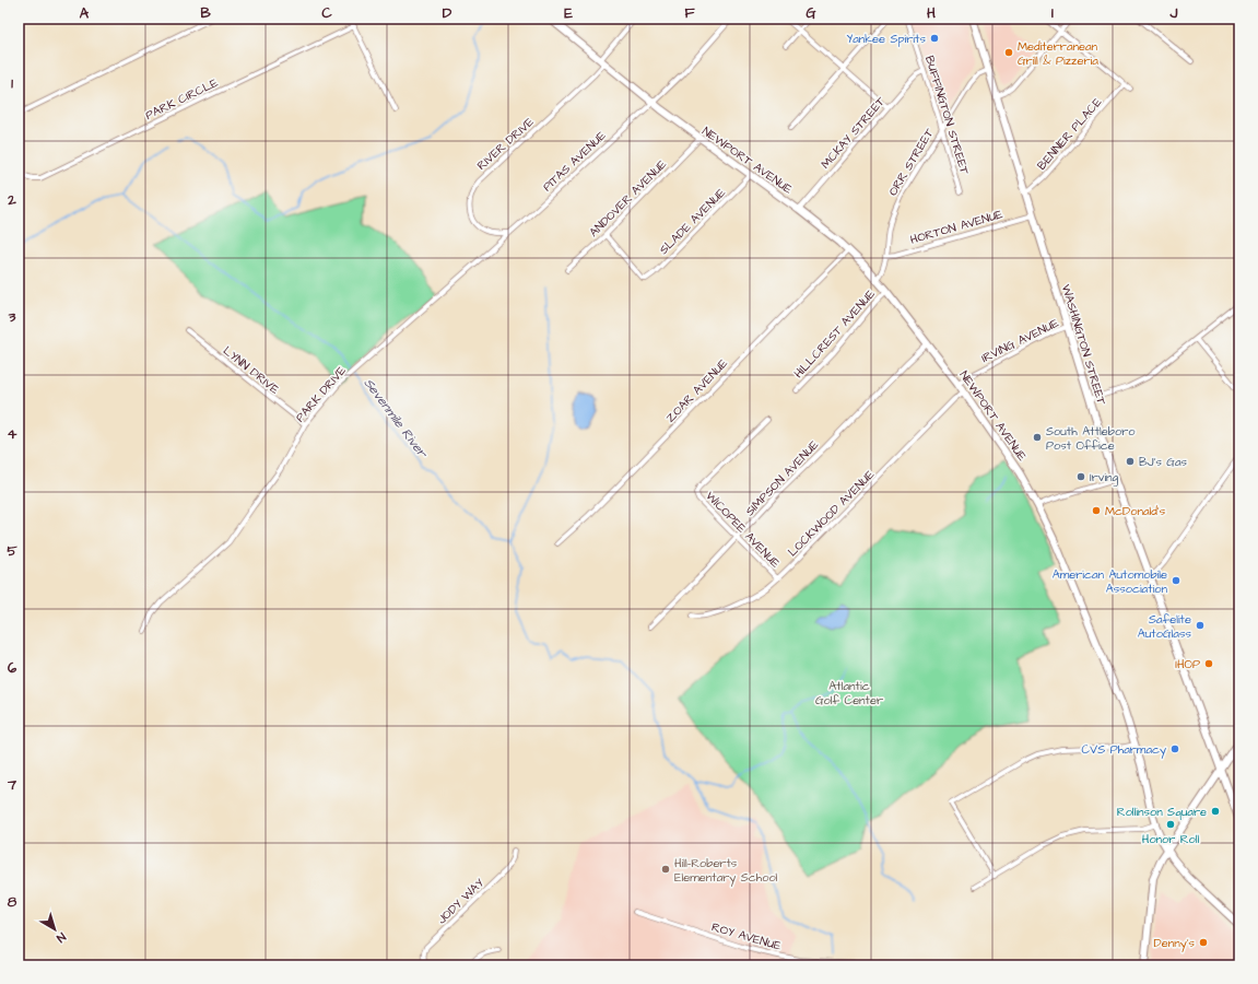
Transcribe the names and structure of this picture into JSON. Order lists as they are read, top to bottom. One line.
{"streets":{"main road":["NEWPORT AVENUE","WASHINGTON STREET"],"street":["PARK CIRCLE","BUFFINGTON STREET","MCKAY STREET","BENNER PLACE","RIVER DRIVE","PITAS AVENUE","ORR STREET","ANDOVER AVENUE","SLADE AVENUE","HORTON AVENUE","HILLCREST AVENUE","IRVING AVENUE","LYNN DRIVE","ZOAR AVENUE","PARK DRIVE","SIMPSON AVENUE","LOCKWOOD AVENUE","WICOPEE AVENUE","JODY WAY","ROY AVENUE"]},"crossings":[["BUFFINGTON STREET","MCKAY STREET"],["BUFFINGTON STREET","ORR STREET"],["MCKAY STREET","NEWPORT AVENUE"],["BENNER PLACE","WASHINGTON STREET"],["RIVER DRIVE","NEWPORT AVENUE"],["RIVER DRIVE","PITAS AVENUE"],["RIVER DRIVE","PARK DRIVE"],["NEWPORT AVENUE","PITAS AVENUE"],["NEWPORT AVENUE","ORR STREET"],["NEWPORT AVENUE","ANDOVER AVENUE"],["NEWPORT AVENUE","SLADE AVENUE"],["NEWPORT AVENUE","HILLCREST AVENUE"],["NEWPORT AVENUE","IRVING AVENUE"],["NEWPORT AVENUE","ZOAR AVENUE"],["NEWPORT AVENUE","SIMPSON AVENUE"],["NEWPORT AVENUE","LOCKWOOD AVENUE"],["PITAS AVENUE","PARK DRIVE"],["ORR STREET","HORTON AVENUE"],["ORR STREET","WASHINGTON STREET"],["ANDOVER AVENUE","SLADE AVENUE"],["HORTON AVENUE","WASHINGTON STREET"],["IRVING AVENUE","WASHINGTON STREET"],["LYNN DRIVE","PARK DRIVE"],["SIMPSON AVENUE","WICOPEE AVENUE"],["LOCKWOOD AVENUE","WICOPEE AVENUE"]],"water":["Sevenmile River"],"parks":["Atlantic Golf Center"],"places":["Yankee Spirits","Mediterranean Grill & Pizzeria","South Attleboro Post Office","BJ's Gas","Irving","McDonald's","American Automobile Association","Safelite AutoGlass","IHOP","CVS Pharmacy","Rollinson Square","Honor Roll","Hill-Roberts Elementary School","Denny's"],"north":"bottom right","grid":{"columns":["A","B","C","D","E","F","G","H","I","J"],"rows":["1","2","3","4","5","6","7","8"]}}
